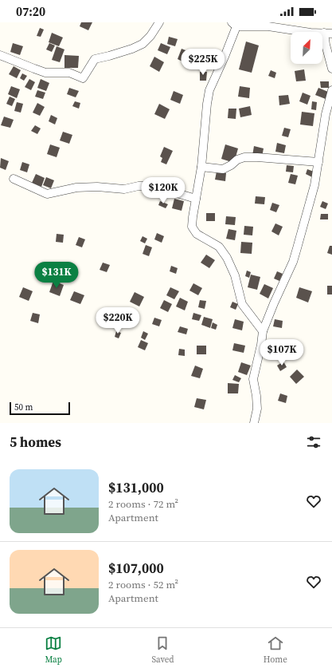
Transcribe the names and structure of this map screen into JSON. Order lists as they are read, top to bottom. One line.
{"scale_bar":"50 m","north":"top right","page":{"status":"07:20","price":["$225K","$120K","$131K","$220K","$107K"],"scale":"50 m","heading":"5 homes","list":[{"name":"$131,000","note":"2 rooms · 72 m² · Apartment"},{"name":"$107,000","note":"2 rooms · 52 m² · Apartment"}],"tabs":["Map","Saved","Home"]}}
